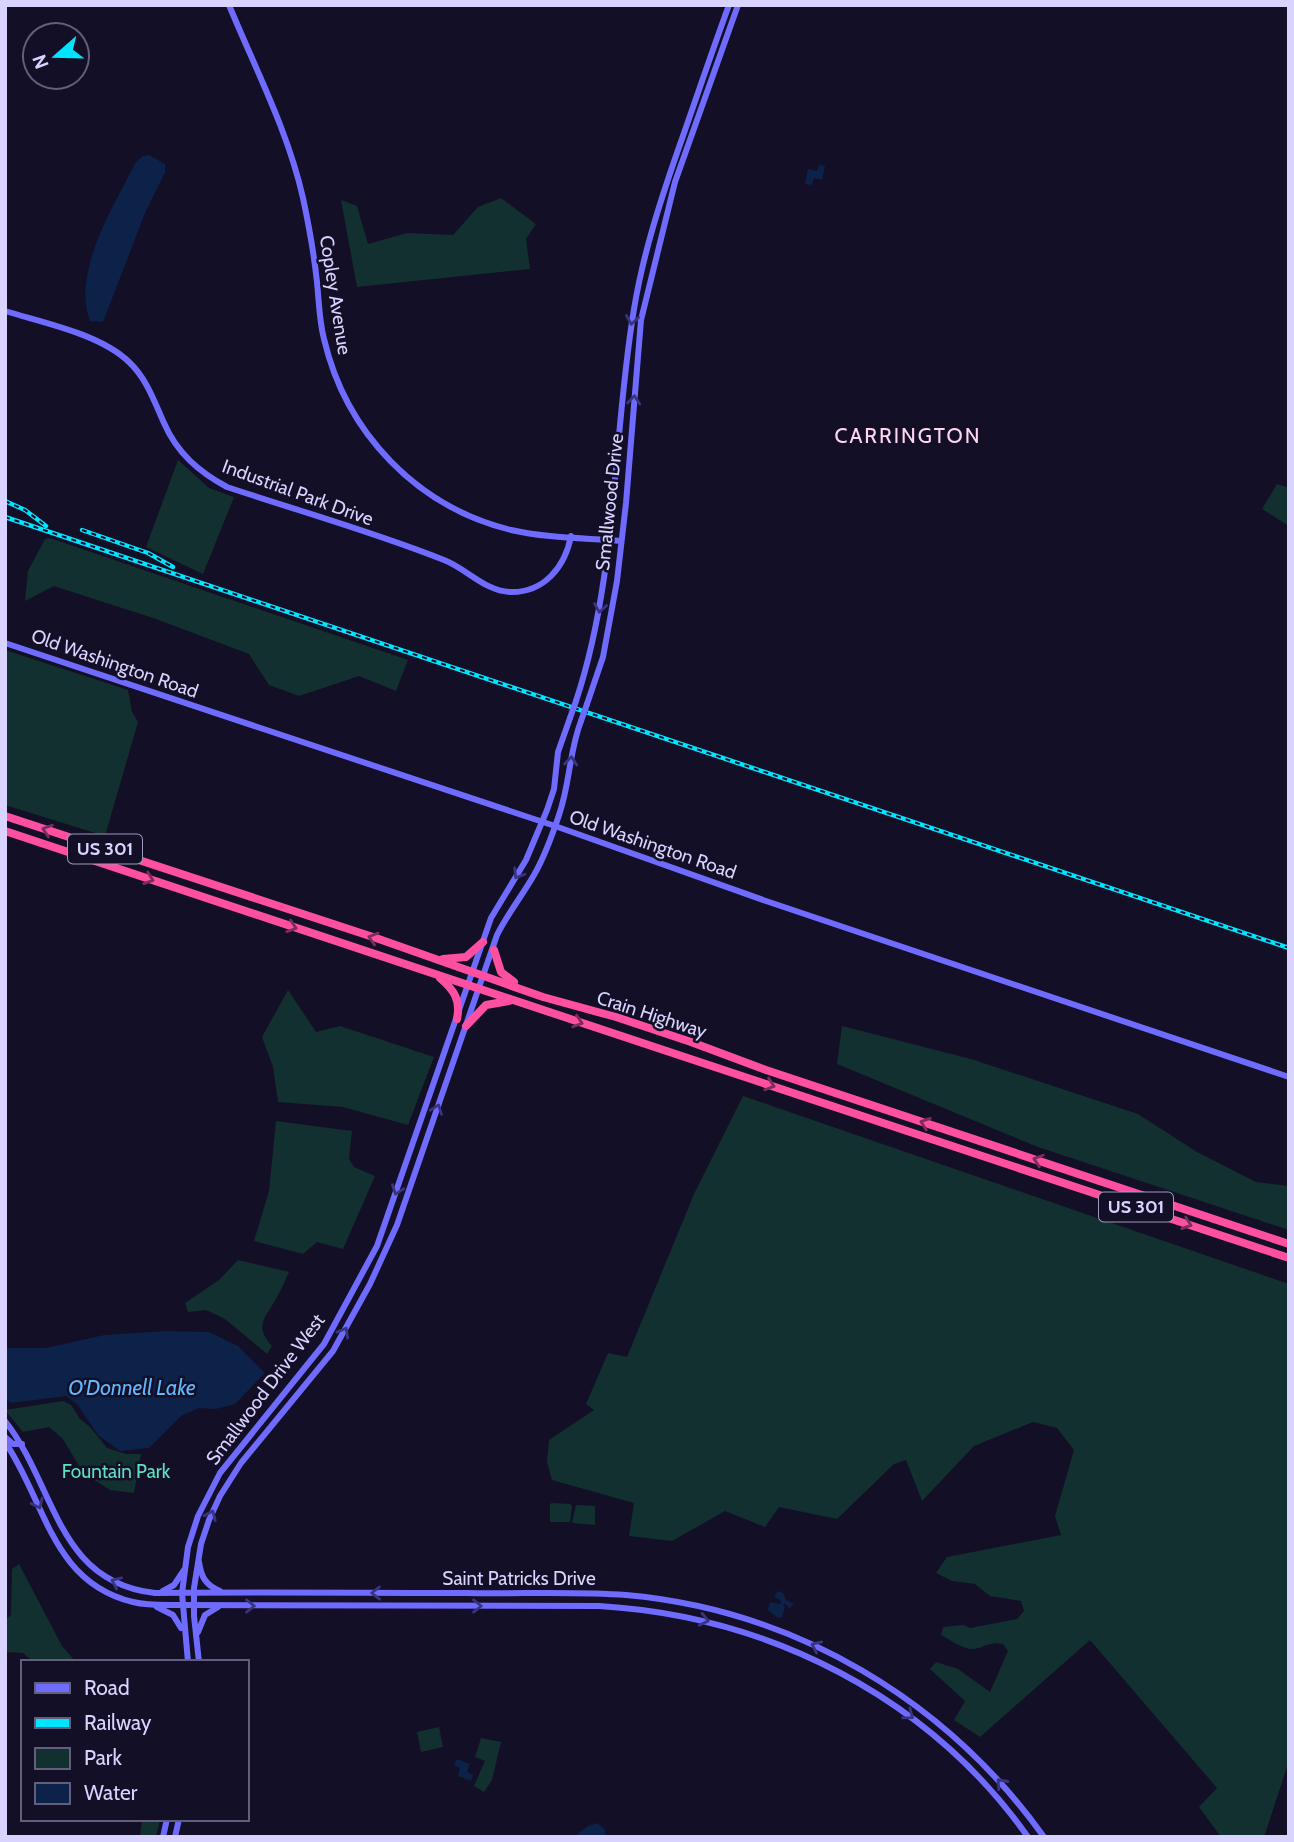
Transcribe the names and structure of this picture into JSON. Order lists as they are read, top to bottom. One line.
{"streets":{"highway":["US 301","Crain Highway"],"main road":["Copley Avenue","Industrial Park Drive","Smallwood Drive","Old Washington Road","Smallwood Drive West","Saint Patricks Drive"]},"crossings":[["Copley Avenue","Industrial Park Drive"],["Copley Avenue","Smallwood Drive"],["Smallwood Drive","Old Washington Road"],["Smallwood Drive","Crain Highway"],["Smallwood Drive","Smallwood Drive West"],["Crain Highway","Smallwood Drive West"],["Smallwood Drive West","Saint Patricks Drive"]],"districts":["CARRINGTON"],"water":["O'Donnell Lake"],"parks":["Fountain Park"],"legend":["Road","Railway","Park","Water"],"north":"left"}
